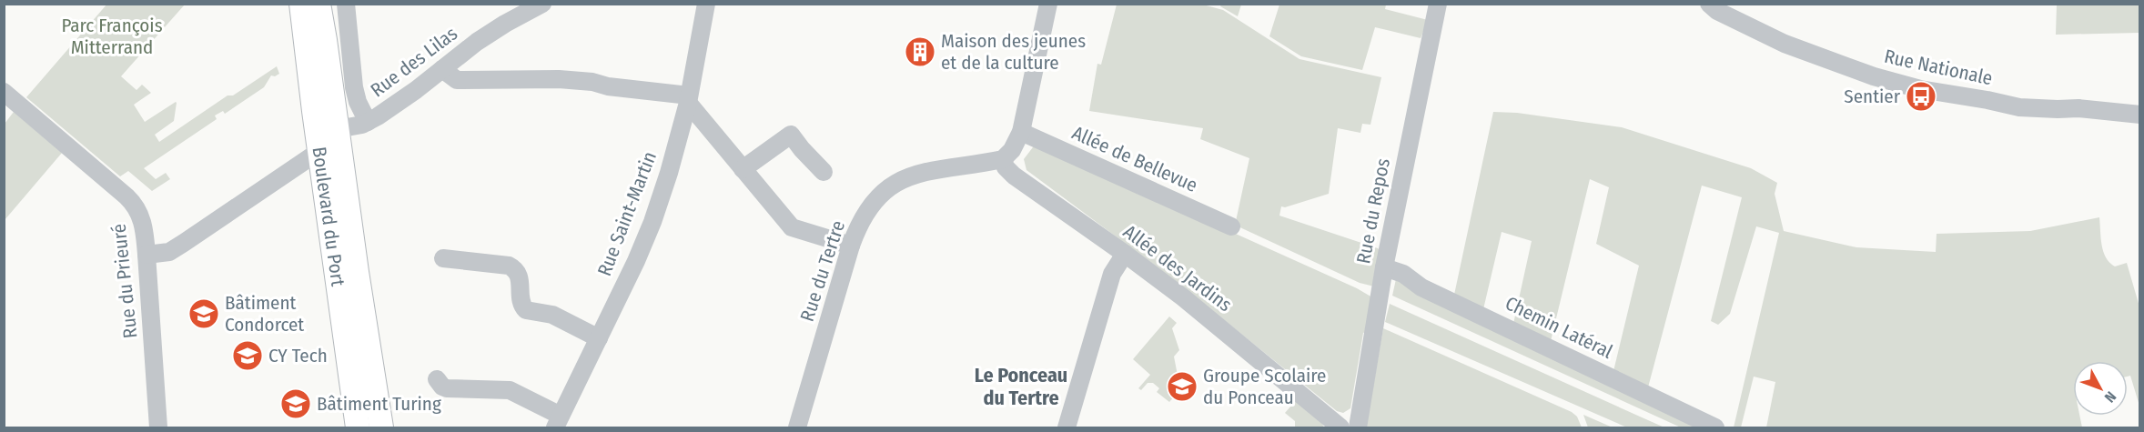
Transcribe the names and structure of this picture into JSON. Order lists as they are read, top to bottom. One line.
{"streets":{"main road":["Boulevard du Port"],"street":["Rue des Lilas","Rue Nationale","Allée de Bellevue","Rue du Repos","Rue Saint-Martin","Allée des Jardins","Rue du Tertre","Rue du Prieuré","Chemin Latéral"]},"crossings":[["Rue des Lilas","Boulevard du Port"],["Rue du Repos","Allée des Jardins"],["Rue du Repos","Chemin Latéral"],["Allée des Jardins","Rue du Tertre"]],"districts":["Le Ponceau du Tertre"],"parks":["Parc François Mitterrand"],"places":{"building":["Maison des jeunes et de la culture"],"bus stop":["Sentier"],"school or university":["Bâtiment Condorcet","CY Tech","Groupe Scolaire du Ponceau","Bâtiment Turing"]},"north":"bottom right"}
